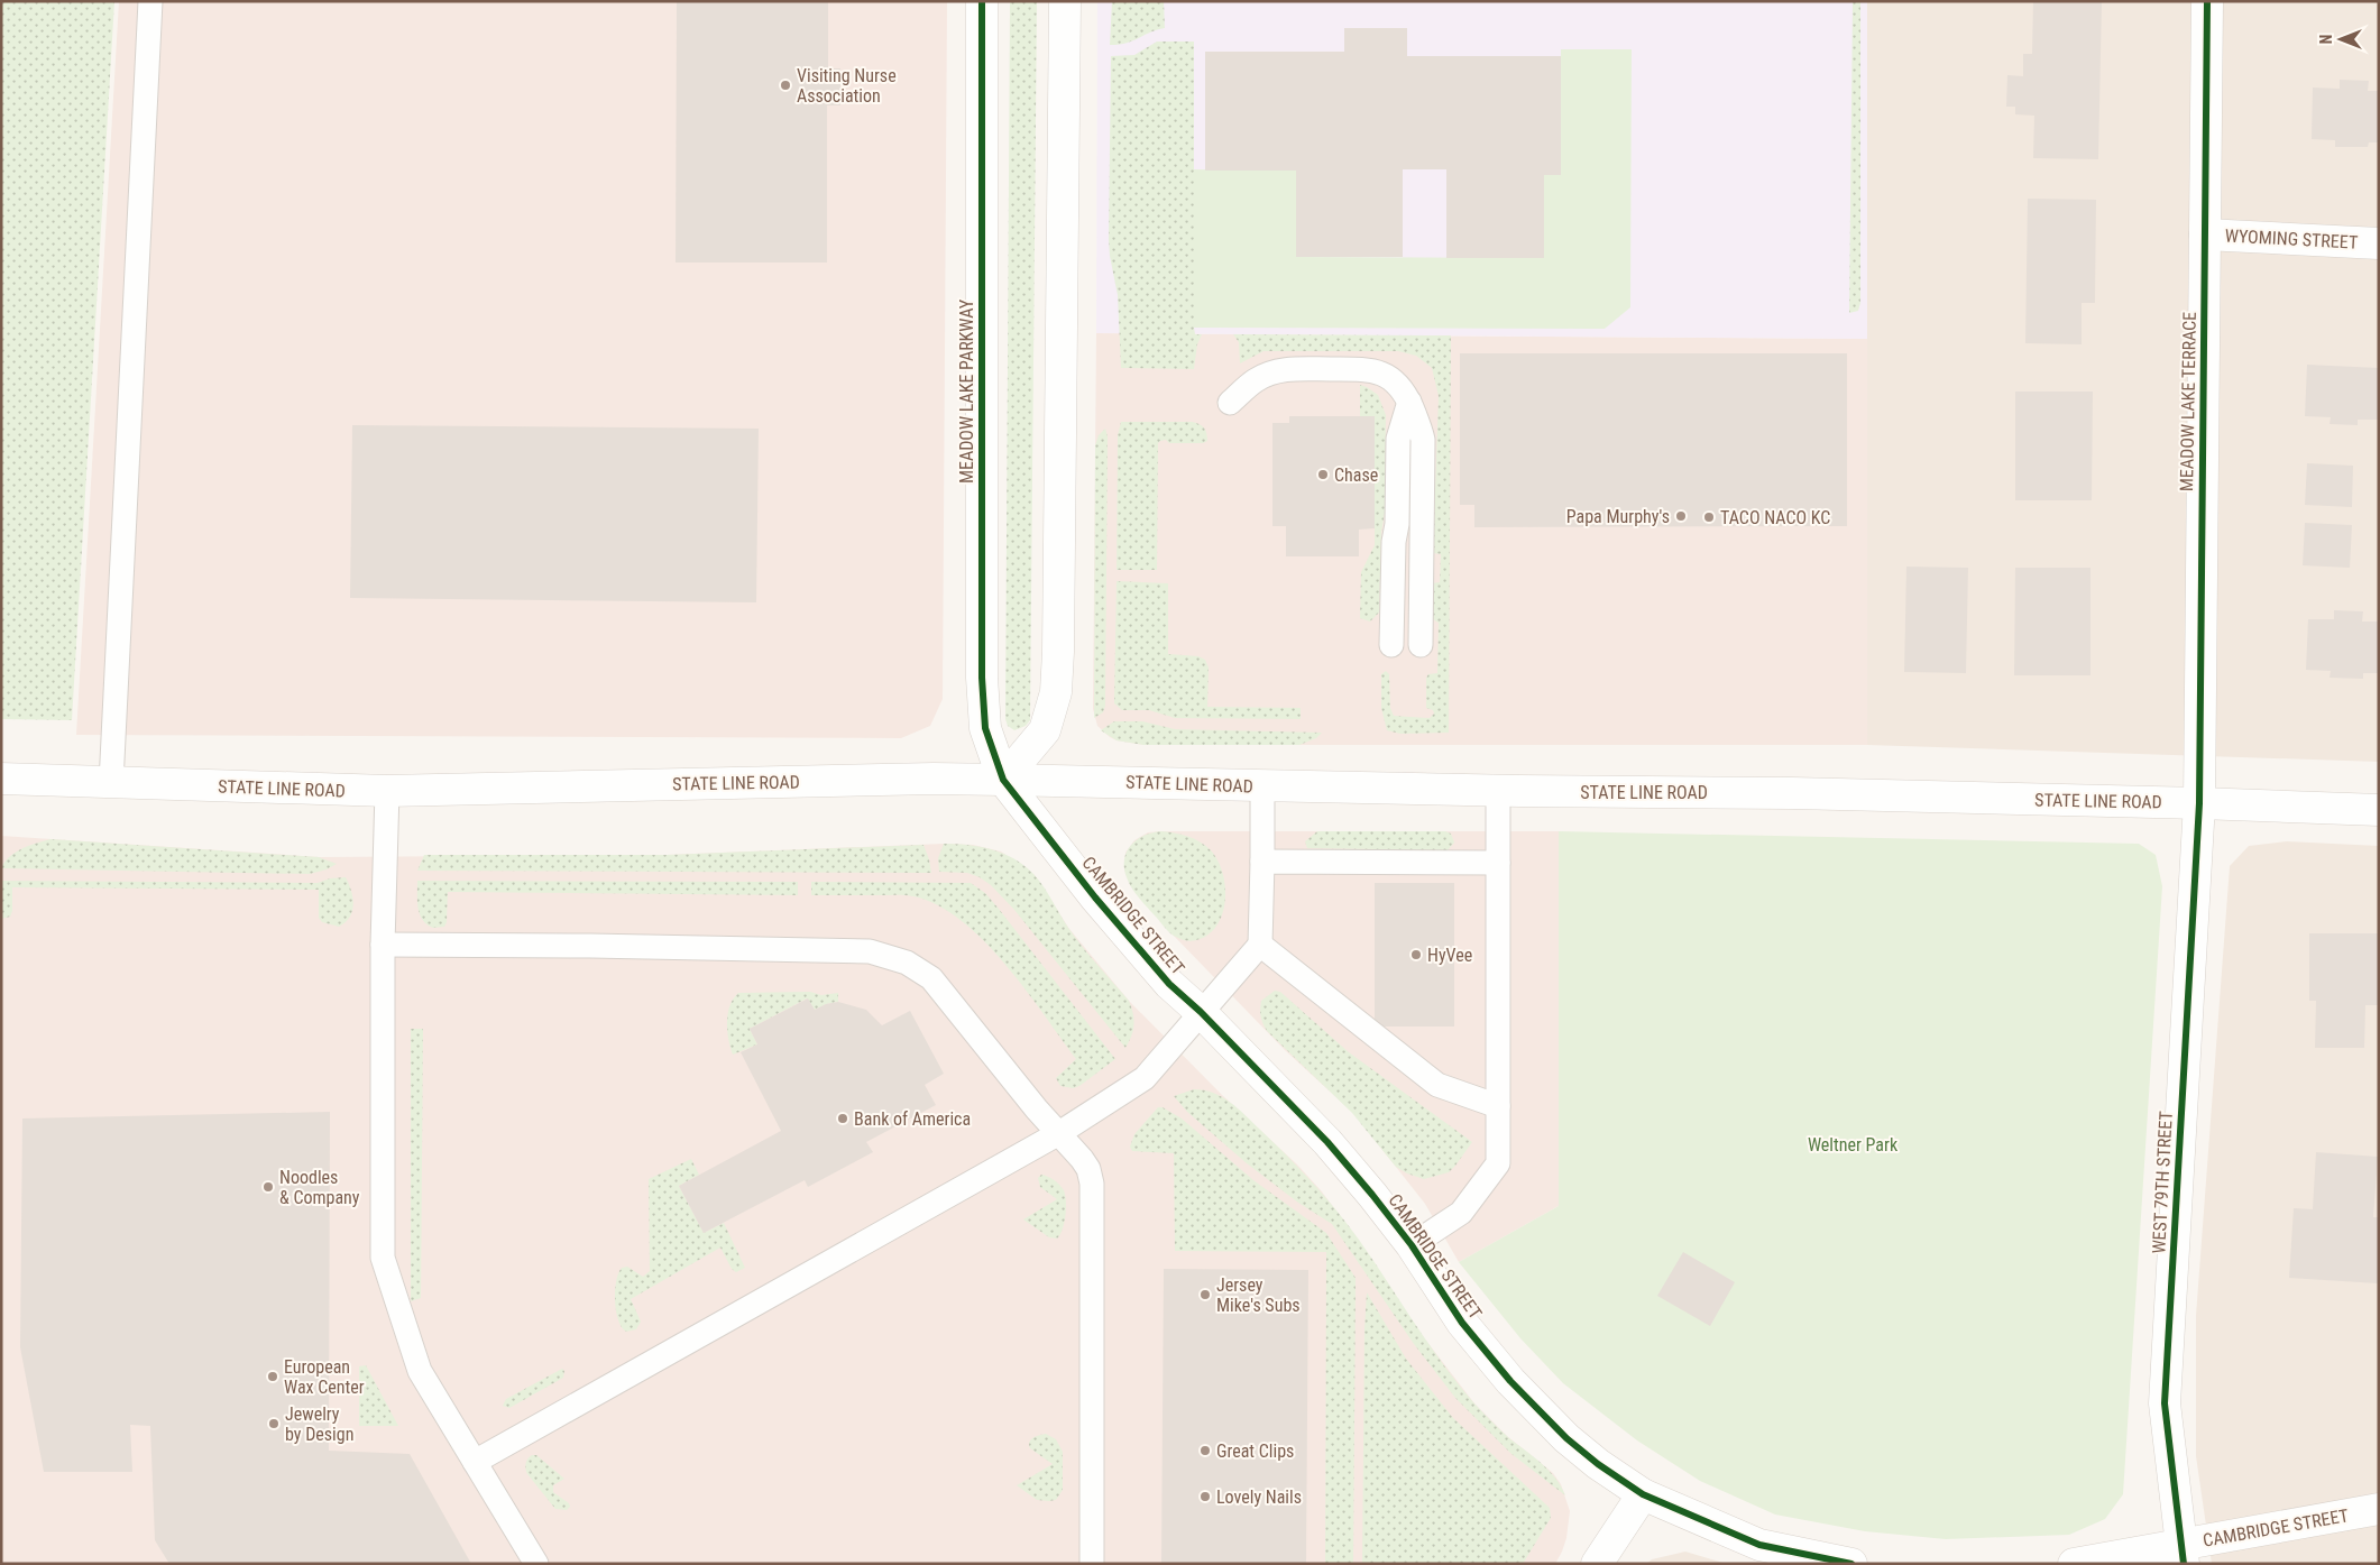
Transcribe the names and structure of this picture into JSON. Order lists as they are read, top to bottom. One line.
{"streets":{"street":["WYOMING STREET","MEADOW LAKE PARKWAY","MEADOW LAKE TERRACE","STATE LINE ROAD","CAMBRIDGE STREET","WEST 79TH STREET"]},"crossings":[["WYOMING STREET","MEADOW LAKE TERRACE"],["MEADOW LAKE PARKWAY","STATE LINE ROAD"],["MEADOW LAKE PARKWAY","CAMBRIDGE STREET"],["MEADOW LAKE TERRACE","STATE LINE ROAD"],["MEADOW LAKE TERRACE","WEST 79TH STREET"],["STATE LINE ROAD","CAMBRIDGE STREET"],["STATE LINE ROAD","WEST 79TH STREET"],["CAMBRIDGE STREET","WEST 79TH STREET"]],"parks":["Weltner Park"],"places":["Visiting Nurse Association","Chase","Papa Murphy's","TACO NACO KC","HyVee","Bank of America","Noodles & Company","Jersey Mike's Subs","European Wax Center","Jewelry by Design","Great Clips","Lovely Nails"],"north":"left"}
